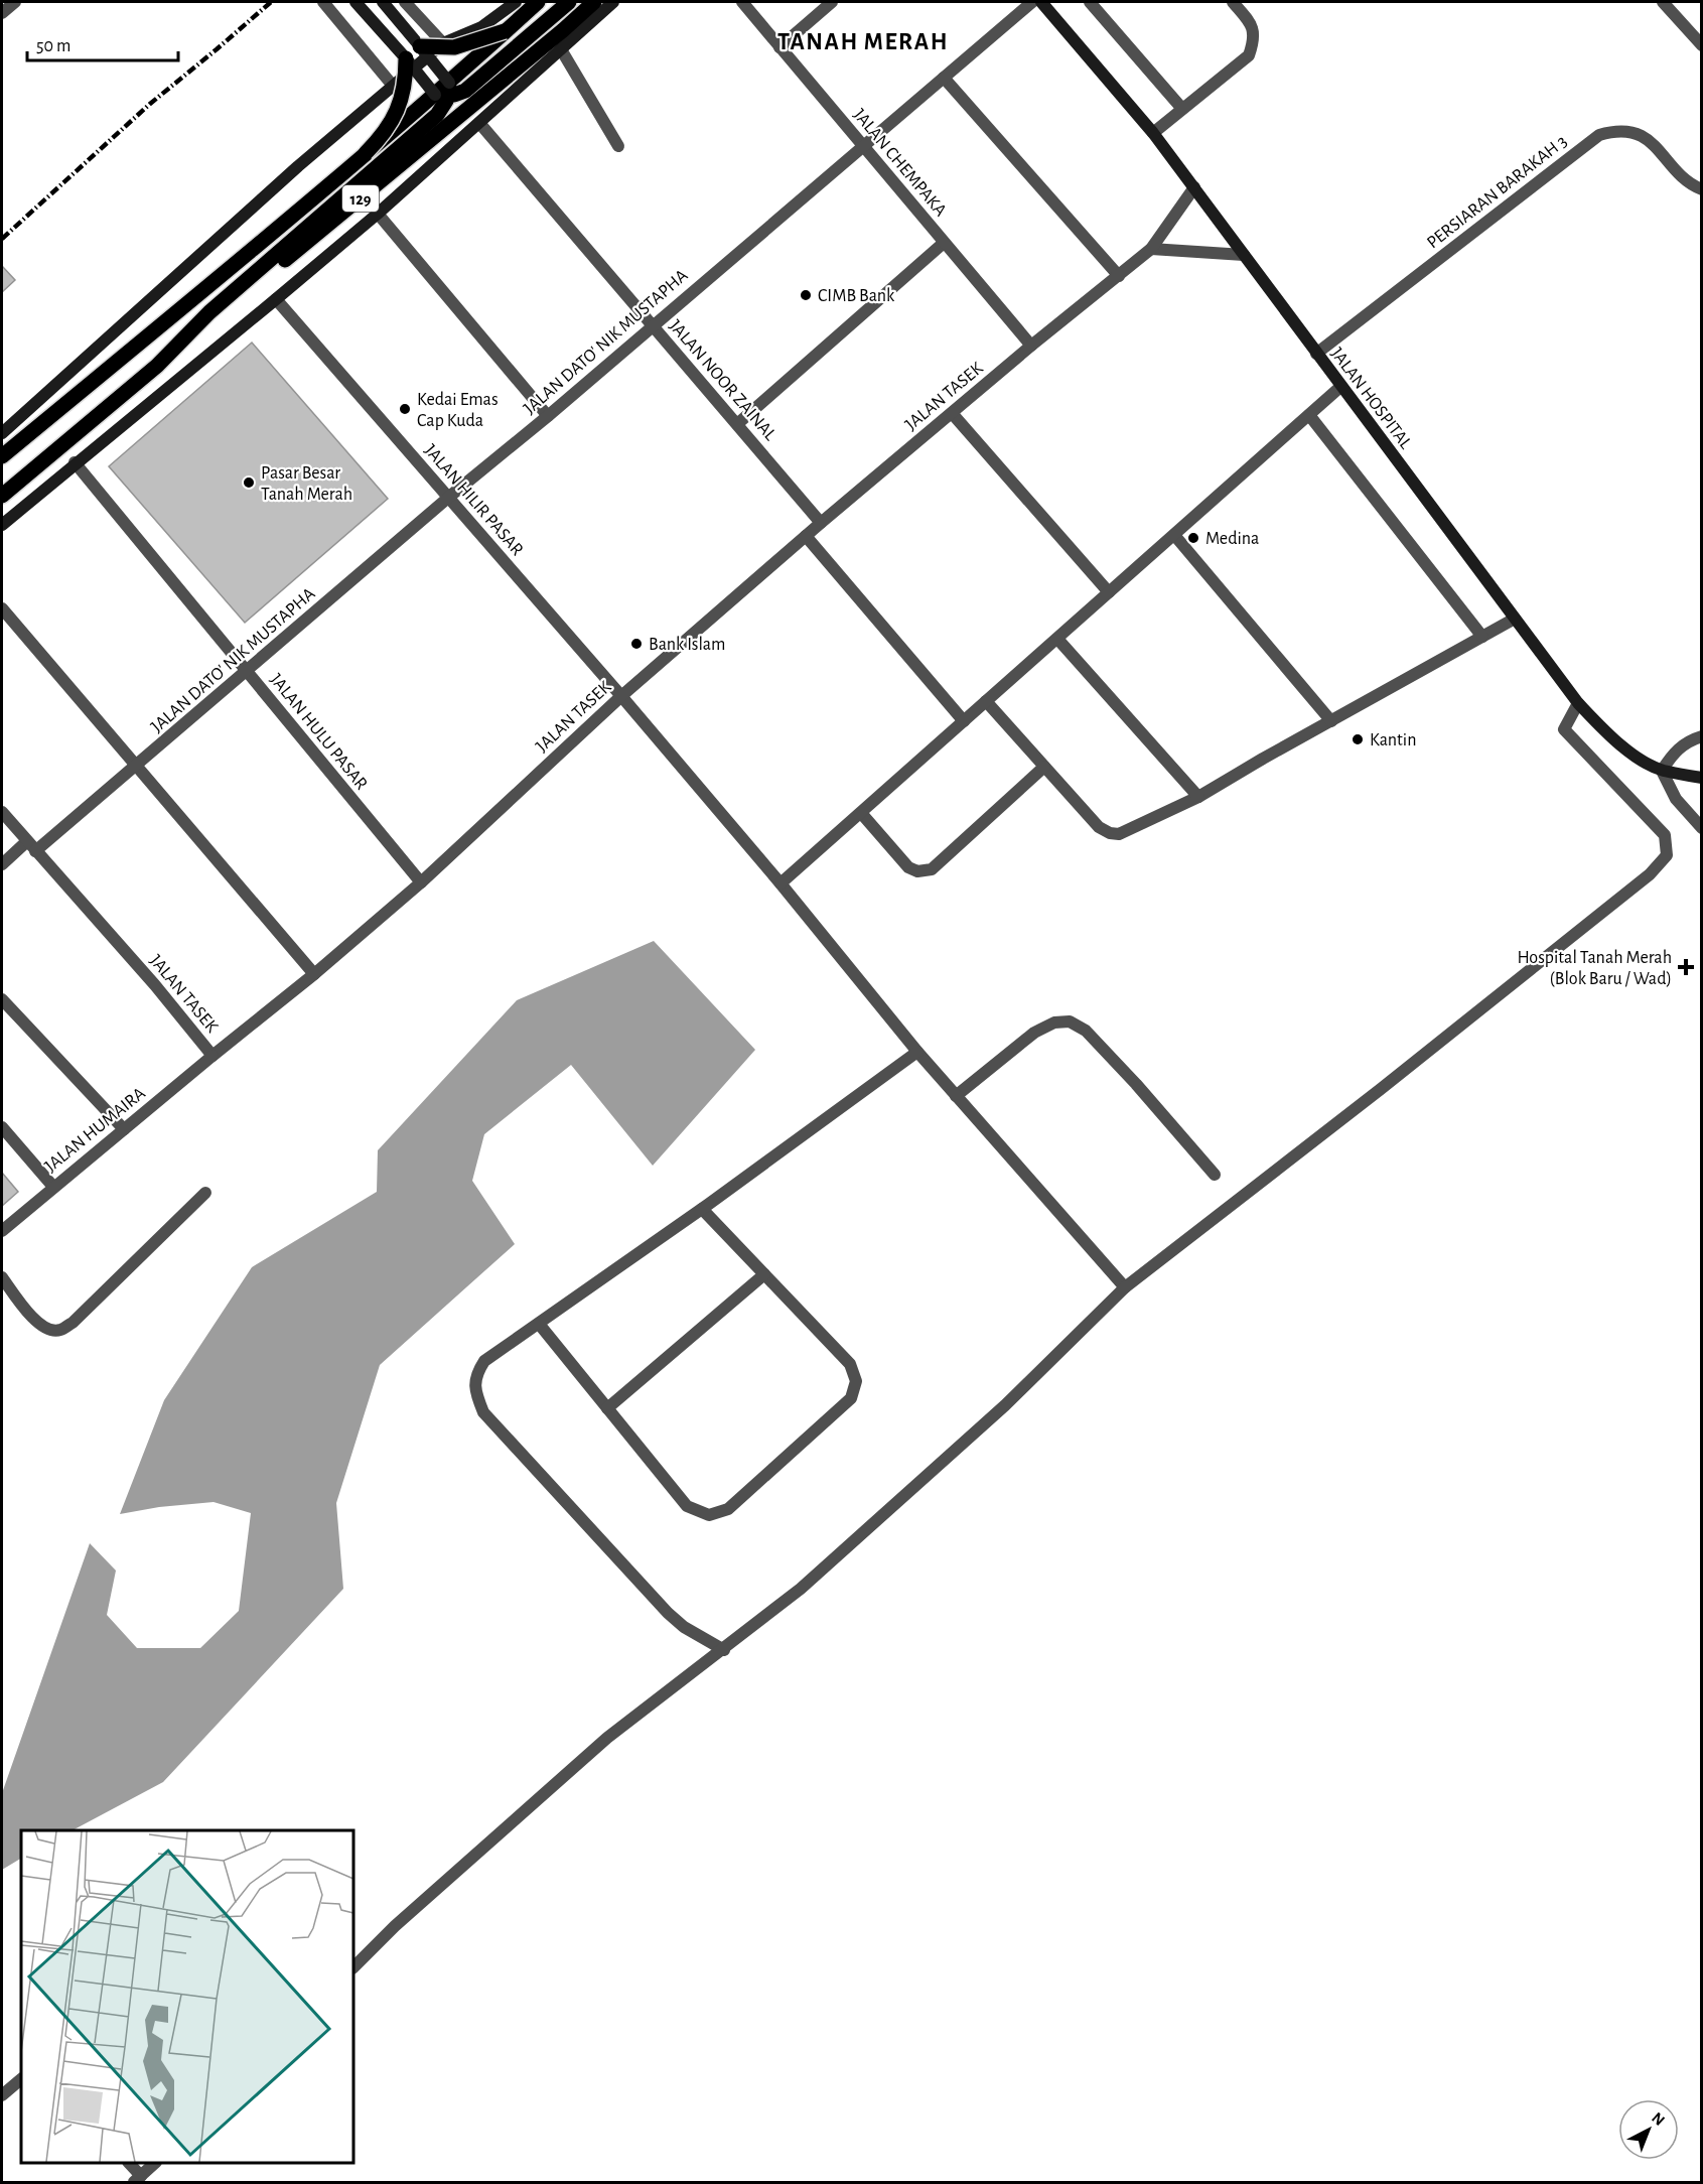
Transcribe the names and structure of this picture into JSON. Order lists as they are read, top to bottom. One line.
{"streets":{"main road":["129","JALAN HOSPITAL"],"street":["JALAN CHEMPAKA","PERSIARAN BARAKAH 3","JALAN DATO' NIK MUSTAPHA","JALAN NOOR ZAINAL","JALAN TASEK","JALAN HILIR PASAR","JALAN HULU PASAR","JALAN HUMAIRA"]},"crossings":[["JALAN CHEMPAKA","JALAN DATO' NIK MUSTAPHA"],["JALAN CHEMPAKA","JALAN TASEK"],["PERSIARAN BARAKAH 3","JALAN HOSPITAL"],["JALAN DATO' NIK MUSTAPHA","JALAN NOOR ZAINAL"],["JALAN DATO' NIK MUSTAPHA","JALAN TASEK"],["JALAN DATO' NIK MUSTAPHA","JALAN HILIR PASAR"],["JALAN DATO' NIK MUSTAPHA","JALAN HULU PASAR"],["JALAN NOOR ZAINAL","JALAN TASEK"],["JALAN TASEK","JALAN HOSPITAL"],["JALAN TASEK","JALAN HILIR PASAR"],["JALAN TASEK","JALAN HULU PASAR"],["JALAN TASEK","JALAN HUMAIRA"]],"districts":["TANAH MERAH"],"places":{"other":["CIMB Bank","Kedai Emas Cap Kuda","Pasar Besar Tanah Merah","Medina","Bank Islam","Kantin"],"health":["Hospital Tanah Merah (Blok Baru / Wad)"]},"scale_bar":"50 m","north":"top right"}
